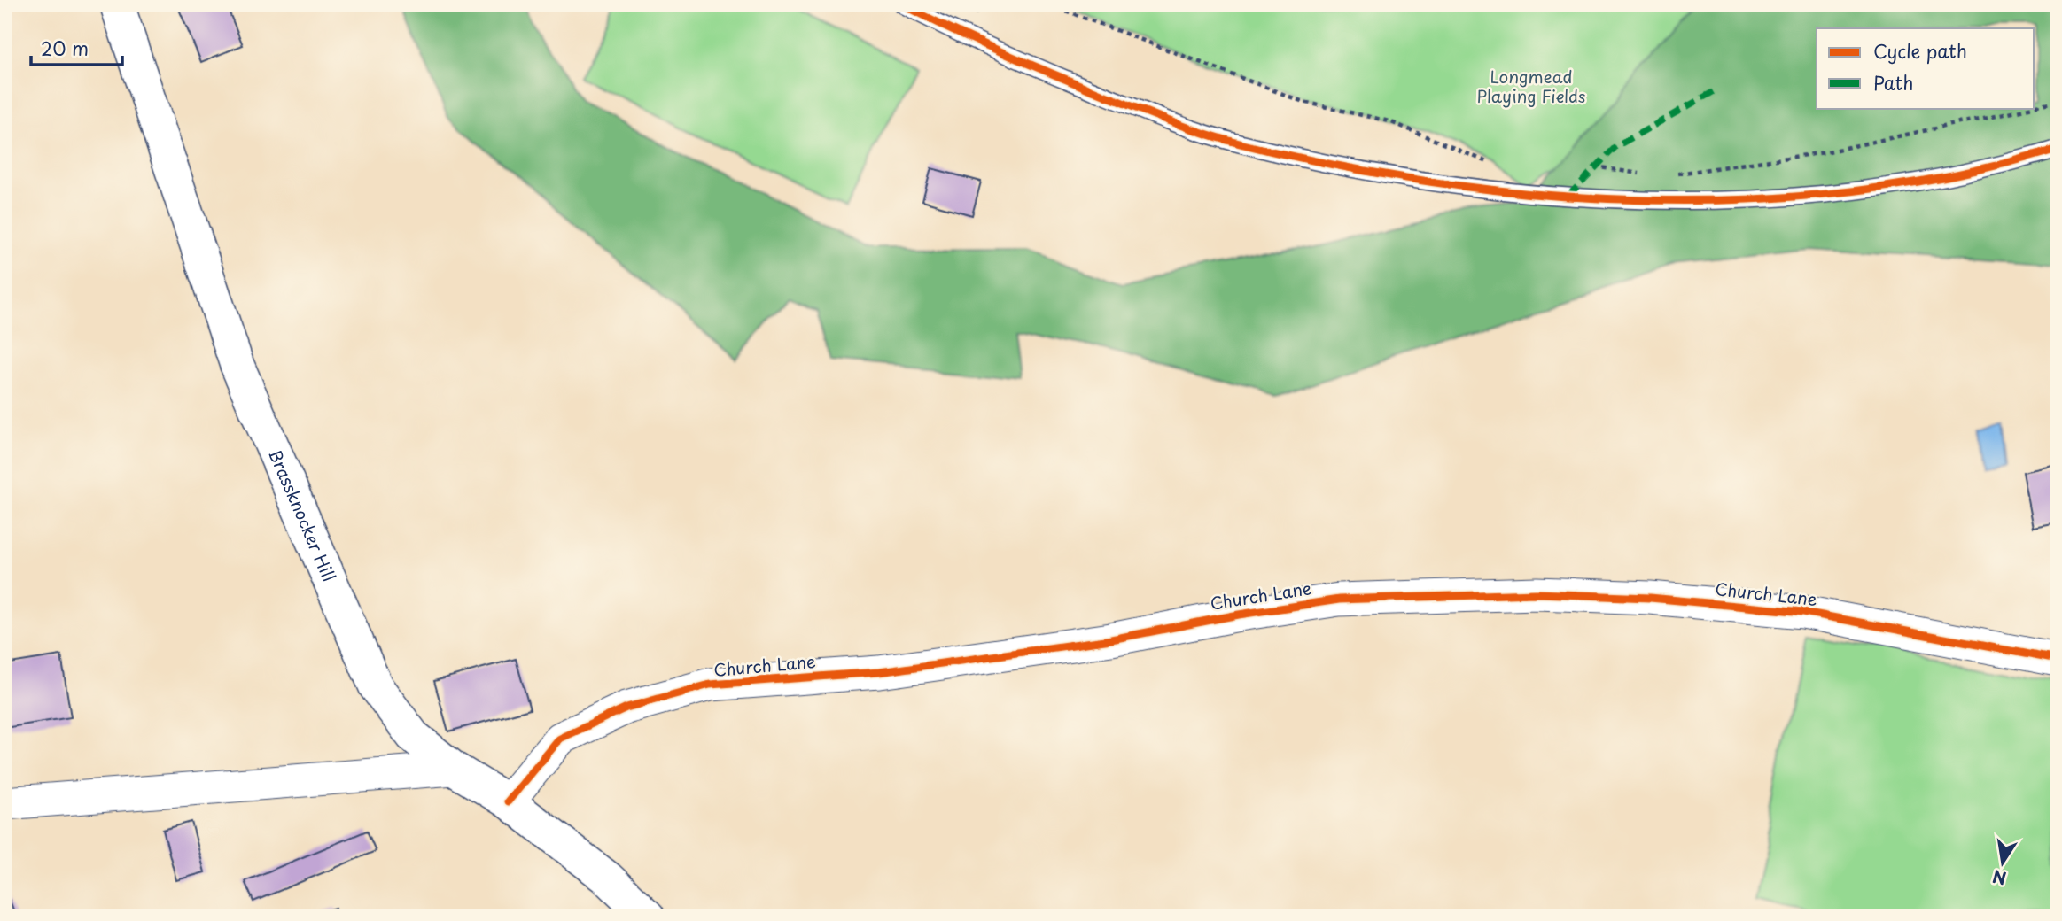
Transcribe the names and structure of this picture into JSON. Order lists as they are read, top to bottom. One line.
{"streets":{"street":["Brassknocker Hill","Church Lane"]},"crossings":[["Brassknocker Hill","Church Lane"]],"parks":["Longmead Playing Fields"],"legend":["Cycle path","Path"],"scale_bar":"20 m","north":"bottom"}
